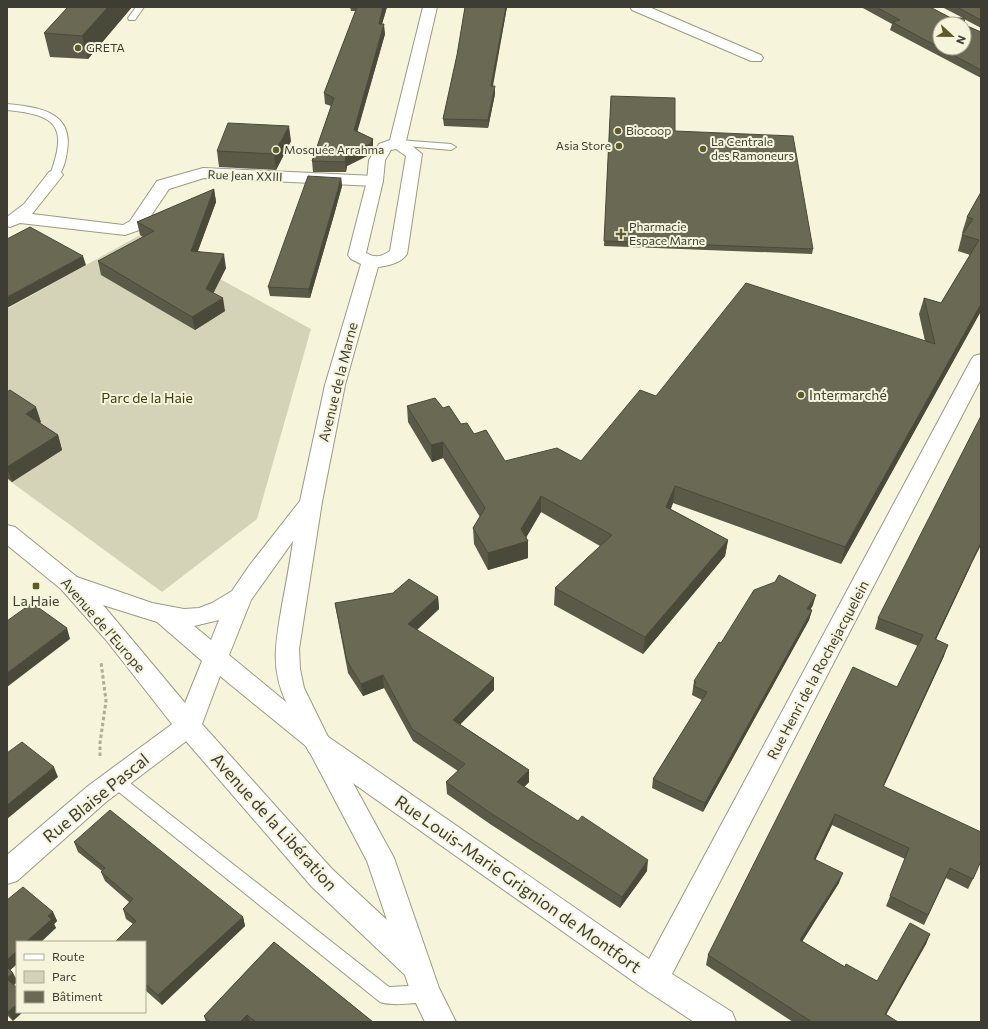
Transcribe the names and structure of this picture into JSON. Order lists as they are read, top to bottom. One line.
{"streets":{"main road":["Rue Jean XXIII","Avenue de la Marne","Avenue de l’Europe","Rue Henri de la Rochejacquelein","Rue Blaise Pascal","Avenue de la Libération","Rue Louis-Marie Grignion de Montfort"]},"crossings":[["Avenue de la Marne","Avenue de la Libération"],["Avenue de l’Europe","Rue Blaise Pascal"],["Avenue de l’Europe","Avenue de la Libération"],["Rue Henri de la Rochejacquelein","Rue Louis-Marie Grignion de Montfort"],["Rue Blaise Pascal","Avenue de la Libération"],["Avenue de la Libération","Rue Louis-Marie Grignion de Montfort"]],"parks":["Parc de la Haie"],"places":{"other":["GRETA","Biocoop","Asia Store","La Centrale des Ramoneurs","Mosquée Arrahma","Intermarché"],"health":["Pharmacie Espace Marne"],"transit":["La Haie"]},"legend":["Route","Parc","Bâtiment"],"north":"right"}
